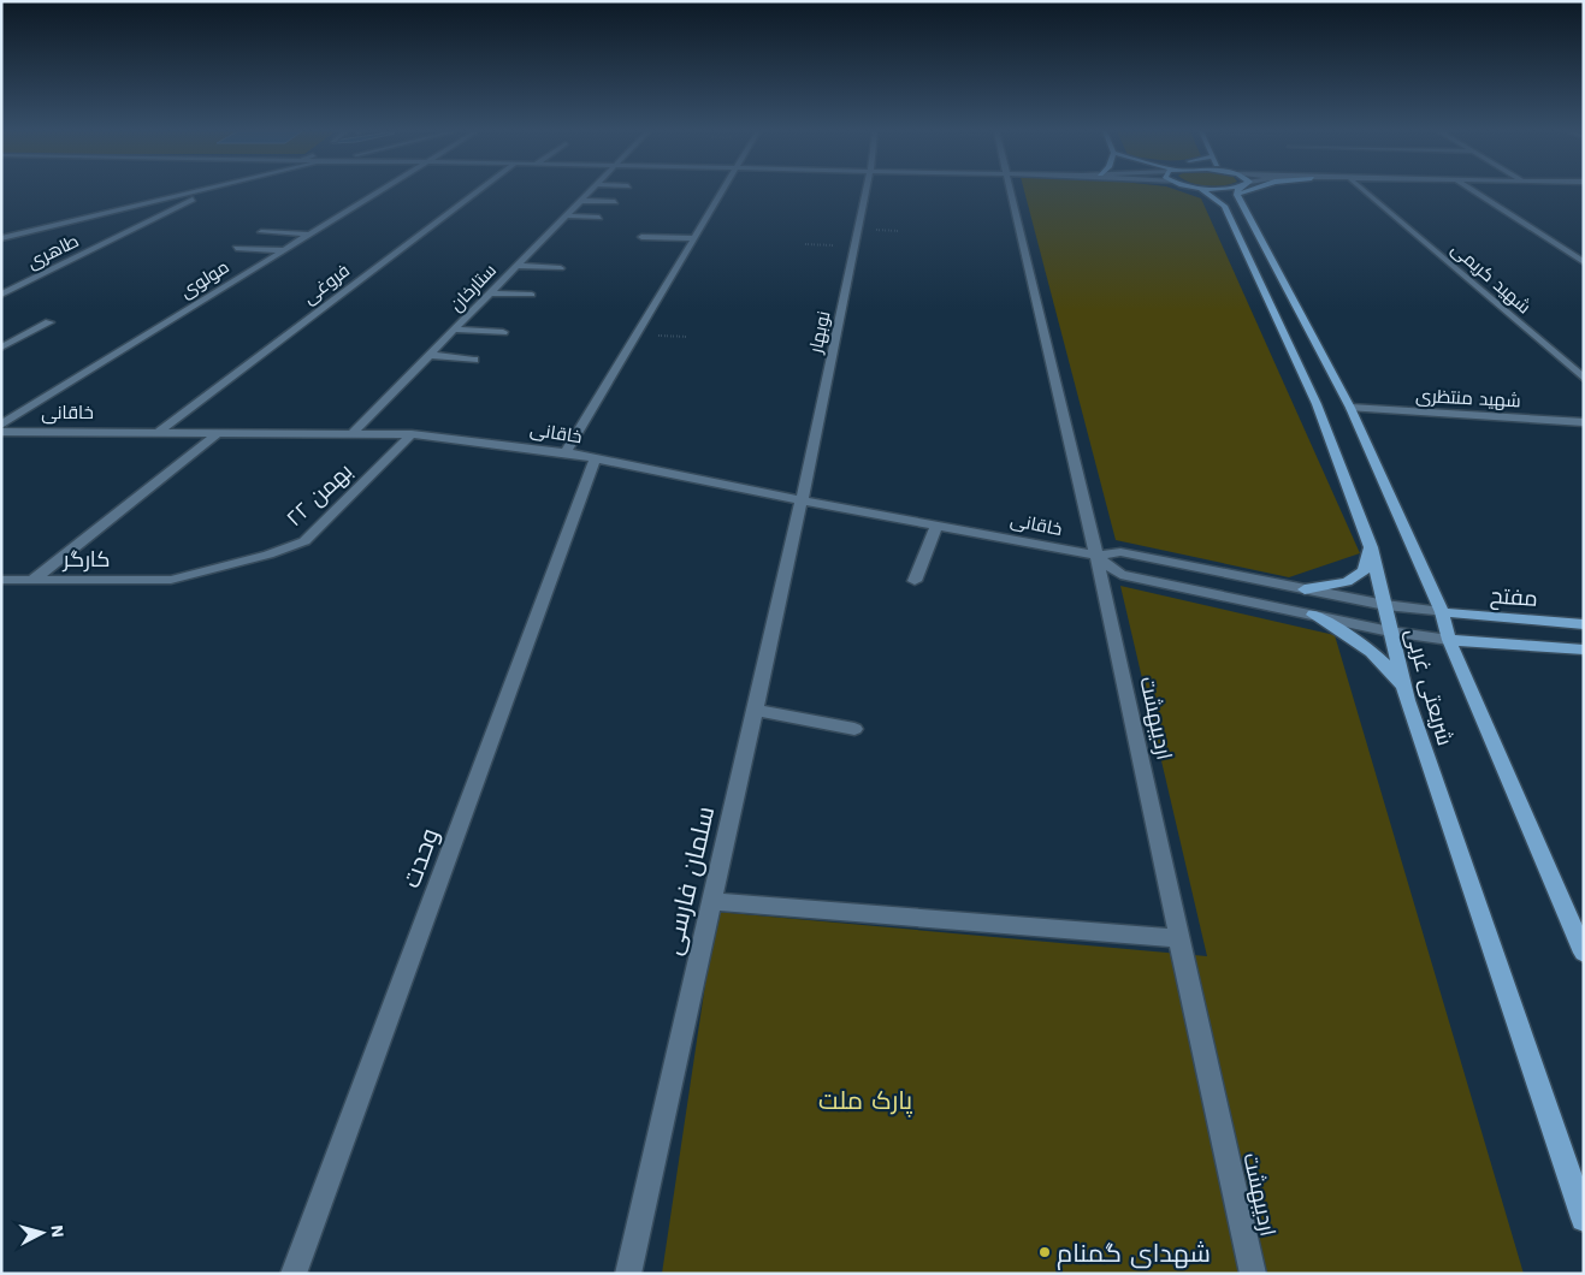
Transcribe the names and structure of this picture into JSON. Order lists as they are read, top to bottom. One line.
{"streets":{"main road":["مفتح","شریعتی غربی"],"street":["طاهری","شهید کریمی","مولوی","فروغی","ستارخان","نوبهار","شهید منتظری","خاقانی","۲۲ بهمن","کارگر","اردیبهشت","وحدت","سلمان فارسی"]},"crossings":[["فروغی","خاقانی"],["ستارخان","خاقانی"],["نوبهار","خاقانی"],["نوبهار","سلمان فارسی"],["شهید منتظری","شریعتی غربی"],["خاقانی","۲۲ بهمن"],["خاقانی","مفتح"],["خاقانی","شریعتی غربی"],["خاقانی","اردیبهشت"],["خاقانی","وحدت"],["خاقانی","سلمان فارسی"],["۲۲ بهمن","کارگر"],["مفتح","شریعتی غربی"]],"parks":["پارک ملت"],"places":["شهدای گمنام"],"north":"right"}
